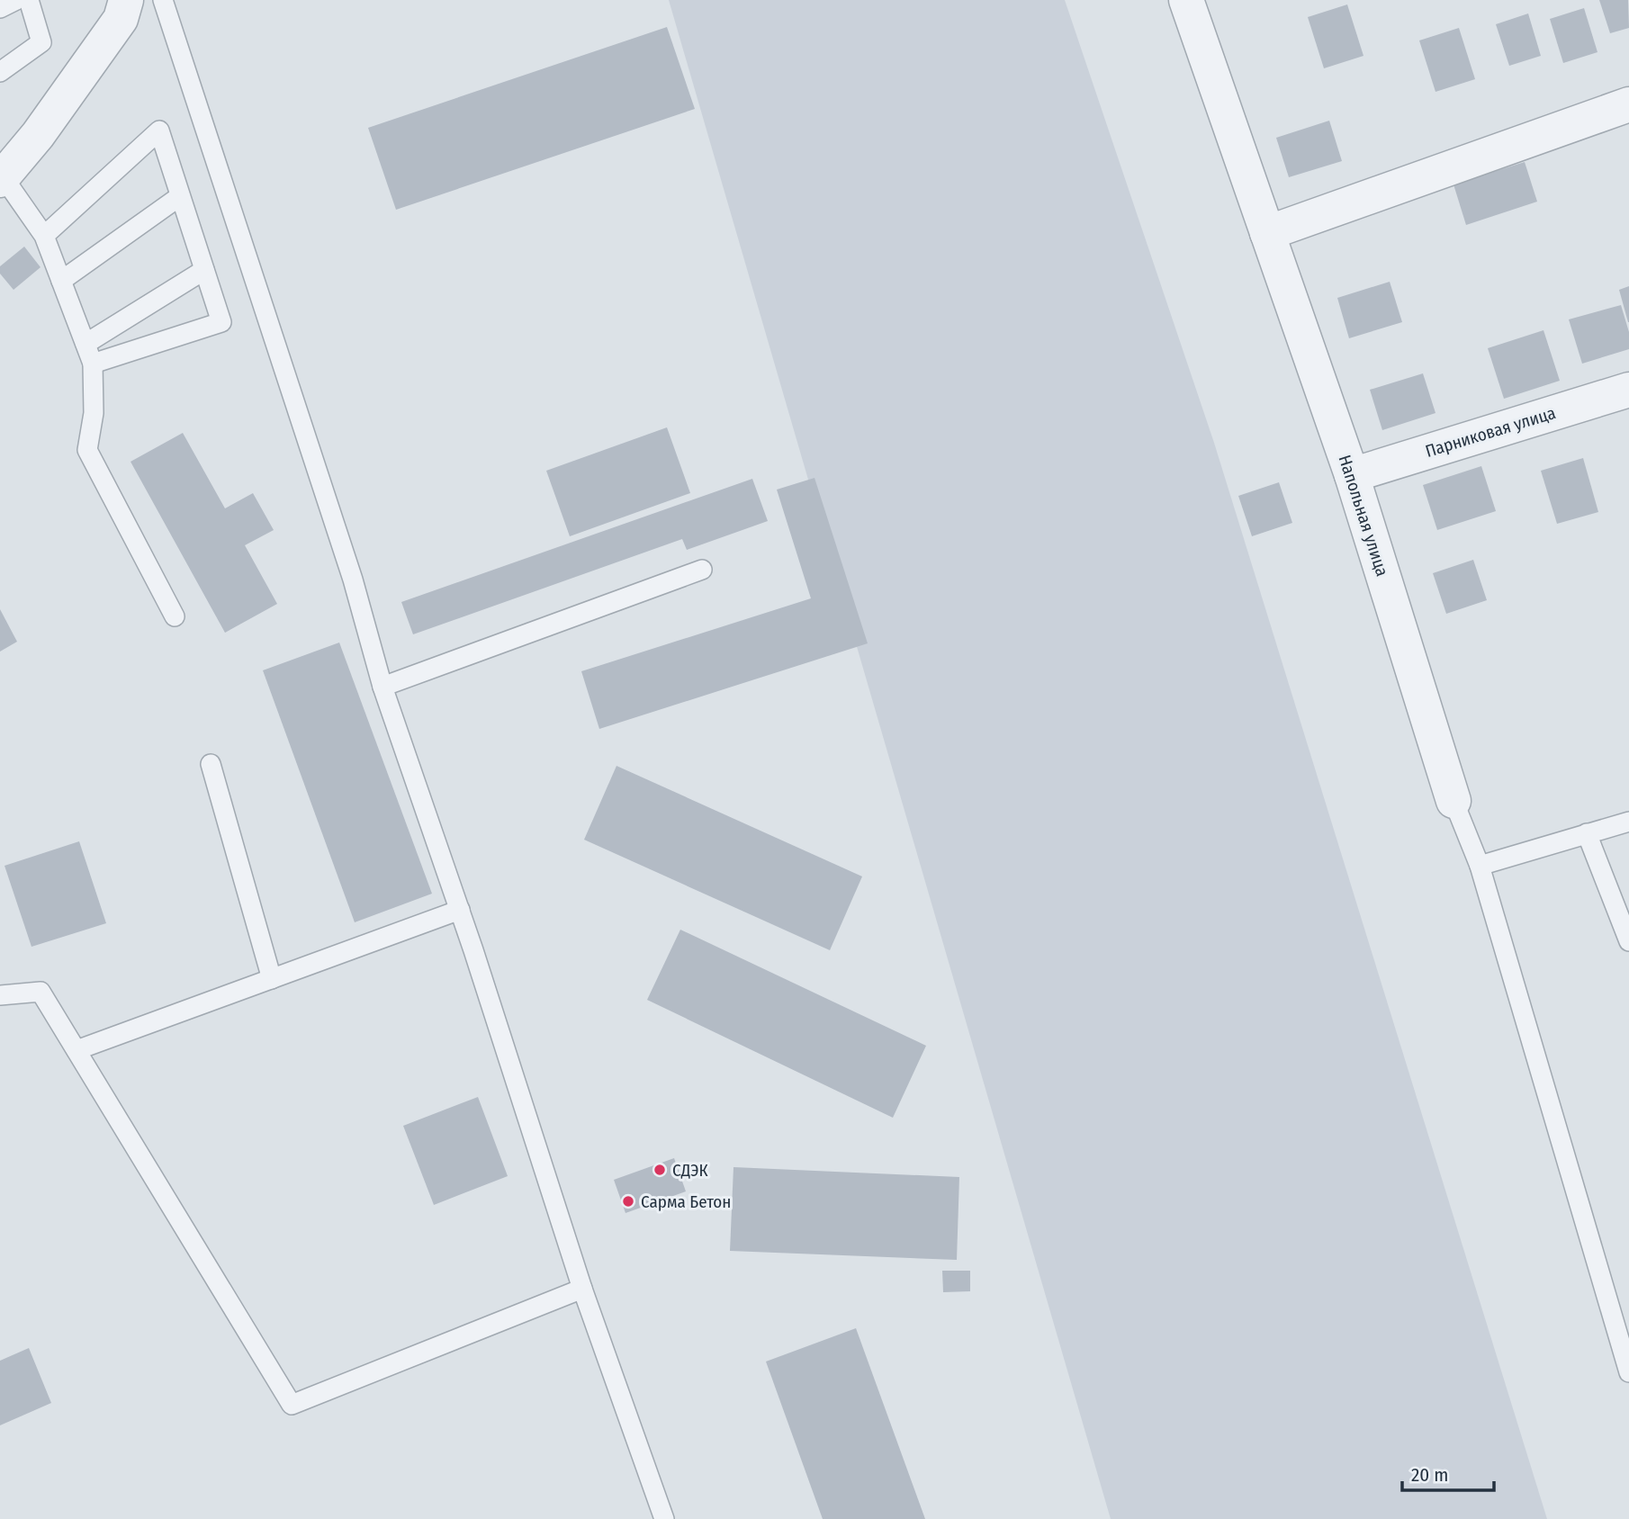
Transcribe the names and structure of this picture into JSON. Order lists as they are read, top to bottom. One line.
{"streets":{"street":["Парниковая улица","Напольная улица"]},"crossings":[["Парниковая улица","Напольная улица"]],"places":["СДЭК","Сарма Бетон"],"scale_bar":"20 m"}
